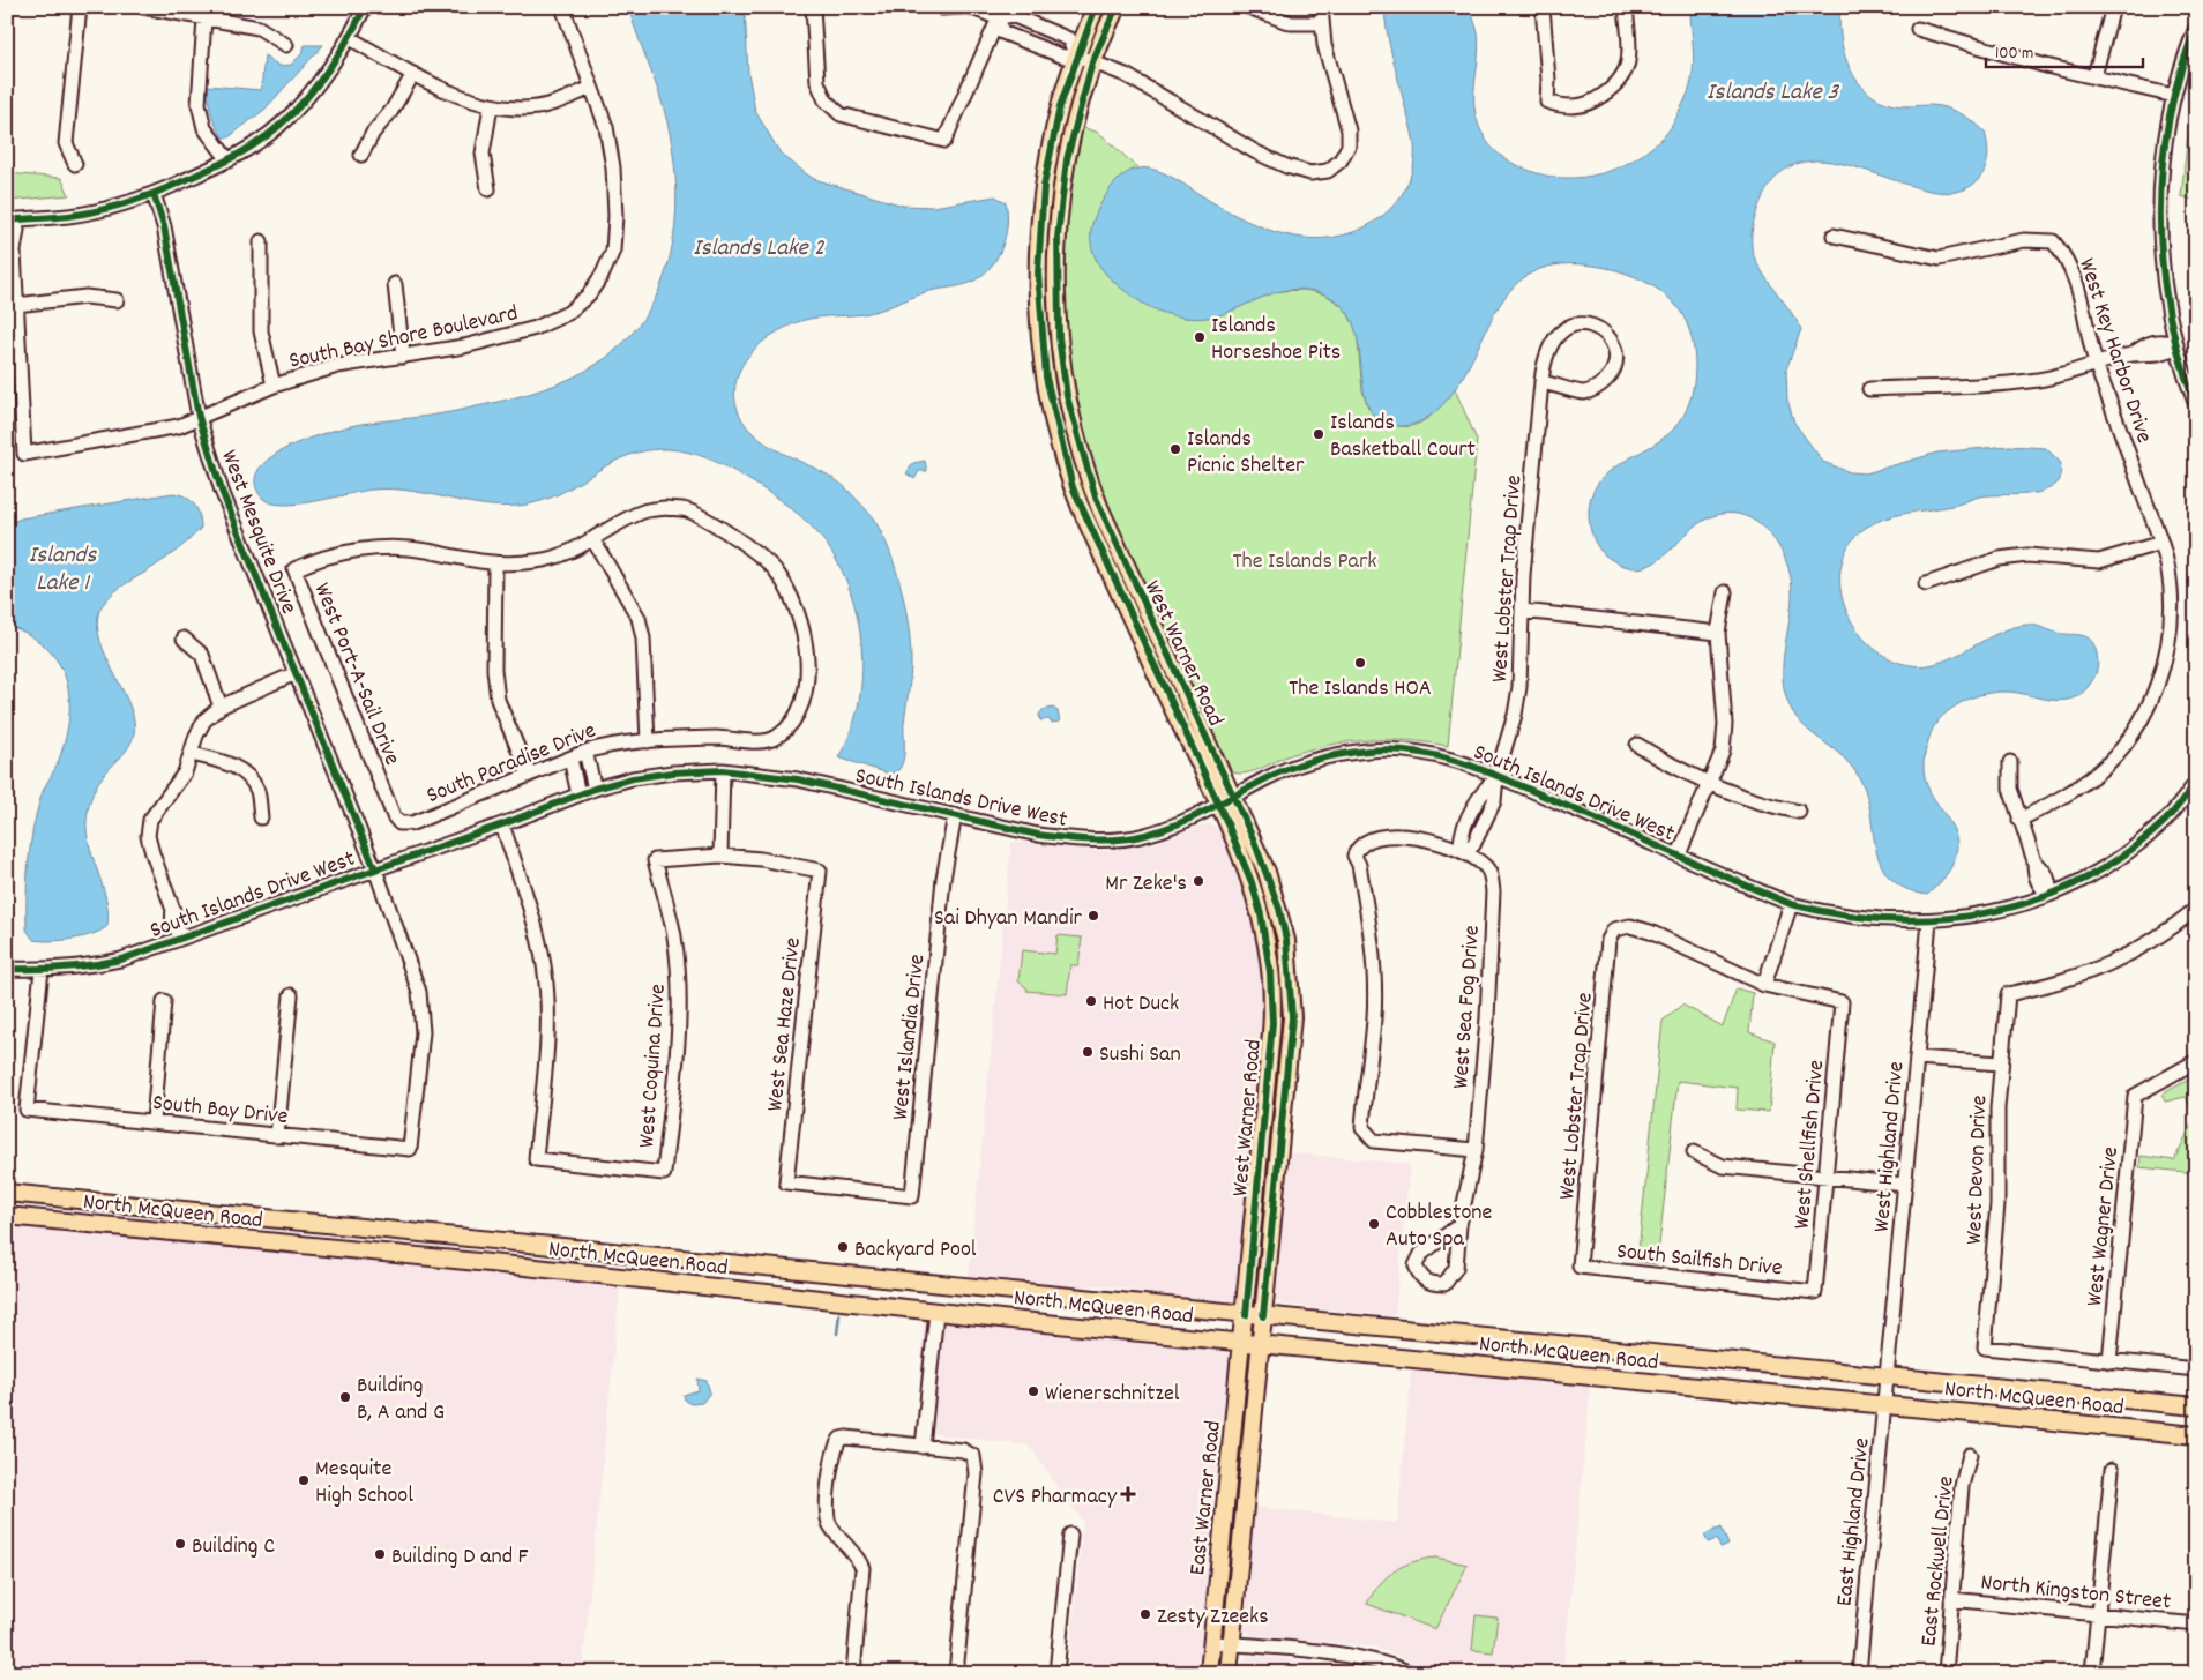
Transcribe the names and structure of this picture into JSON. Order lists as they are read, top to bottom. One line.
{"streets":{"main road":["West Warner Road","North McQueen Road","East Warner Road"],"street":["South Bay Shore Boulevard","West Key Harbor Drive","West Mesquite Drive","West Lobster Trap Drive","West Port-A-Sail Drive","South Paradise Drive","South Islands Drive West","West Sea Fog Drive","West Sea Haze Drive","West Islandia Drive","West Coquina Drive","South Bay Drive","West Shellfish Drive","West Highland Drive","West Devon Drive","West Wagner Drive","South Sailfish Drive","East Highland Drive","East Rockwell Drive","North Kingston Street"]},"crossings":[["South Bay Shore Boulevard","West Mesquite Drive"],["West Mesquite Drive","South Islands Drive West"],["West Mesquite Drive","South Bay Drive"],["West Lobster Trap Drive","South Islands Drive West"],["West Lobster Trap Drive","West Shellfish Drive"],["West Lobster Trap Drive","South Sailfish Drive"],["West Warner Road","South Islands Drive West"],["West Warner Road","North McQueen Road"],["West Warner Road","East Warner Road"],["West Port-A-Sail Drive","South Paradise Drive"],["South Islands Drive West","West Islandia Drive"],["South Islands Drive West","West Coquina Drive"],["South Islands Drive West","South Bay Drive"],["South Islands Drive West","West Highland Drive"],["West Sea Haze Drive","West Islandia Drive"],["West Sea Haze Drive","West Coquina Drive"],["West Shellfish Drive","South Sailfish Drive"],["West Highland Drive","North McQueen Road"],["West Highland Drive","East Highland Drive"],["West Devon Drive","West Wagner Drive"],["North McQueen Road","East Warner Road"],["North McQueen Road","East Highland Drive"],["East Rockwell Drive","North Kingston Street"]],"water":["Islands Lake 3","Islands Lake 2","Islands Lake 1"],"parks":["The Islands Park"],"places":{"other":["Islands Horseshoe Pits","Islands Basketball Court","Islands Picnic Shelter","The Islands HOA","Mr Zeke's","Sai Dhyan Mandir","Hot Duck","Sushi San","Cobblestone Auto Spa","Backyard Pool","Wienerschnitzel","Building B, A and G","Mesquite High School","Building C","Building D and F","Zesty Zzeeks"],"health":["CVS Pharmacy"]},"scale_bar":"100 m"}
